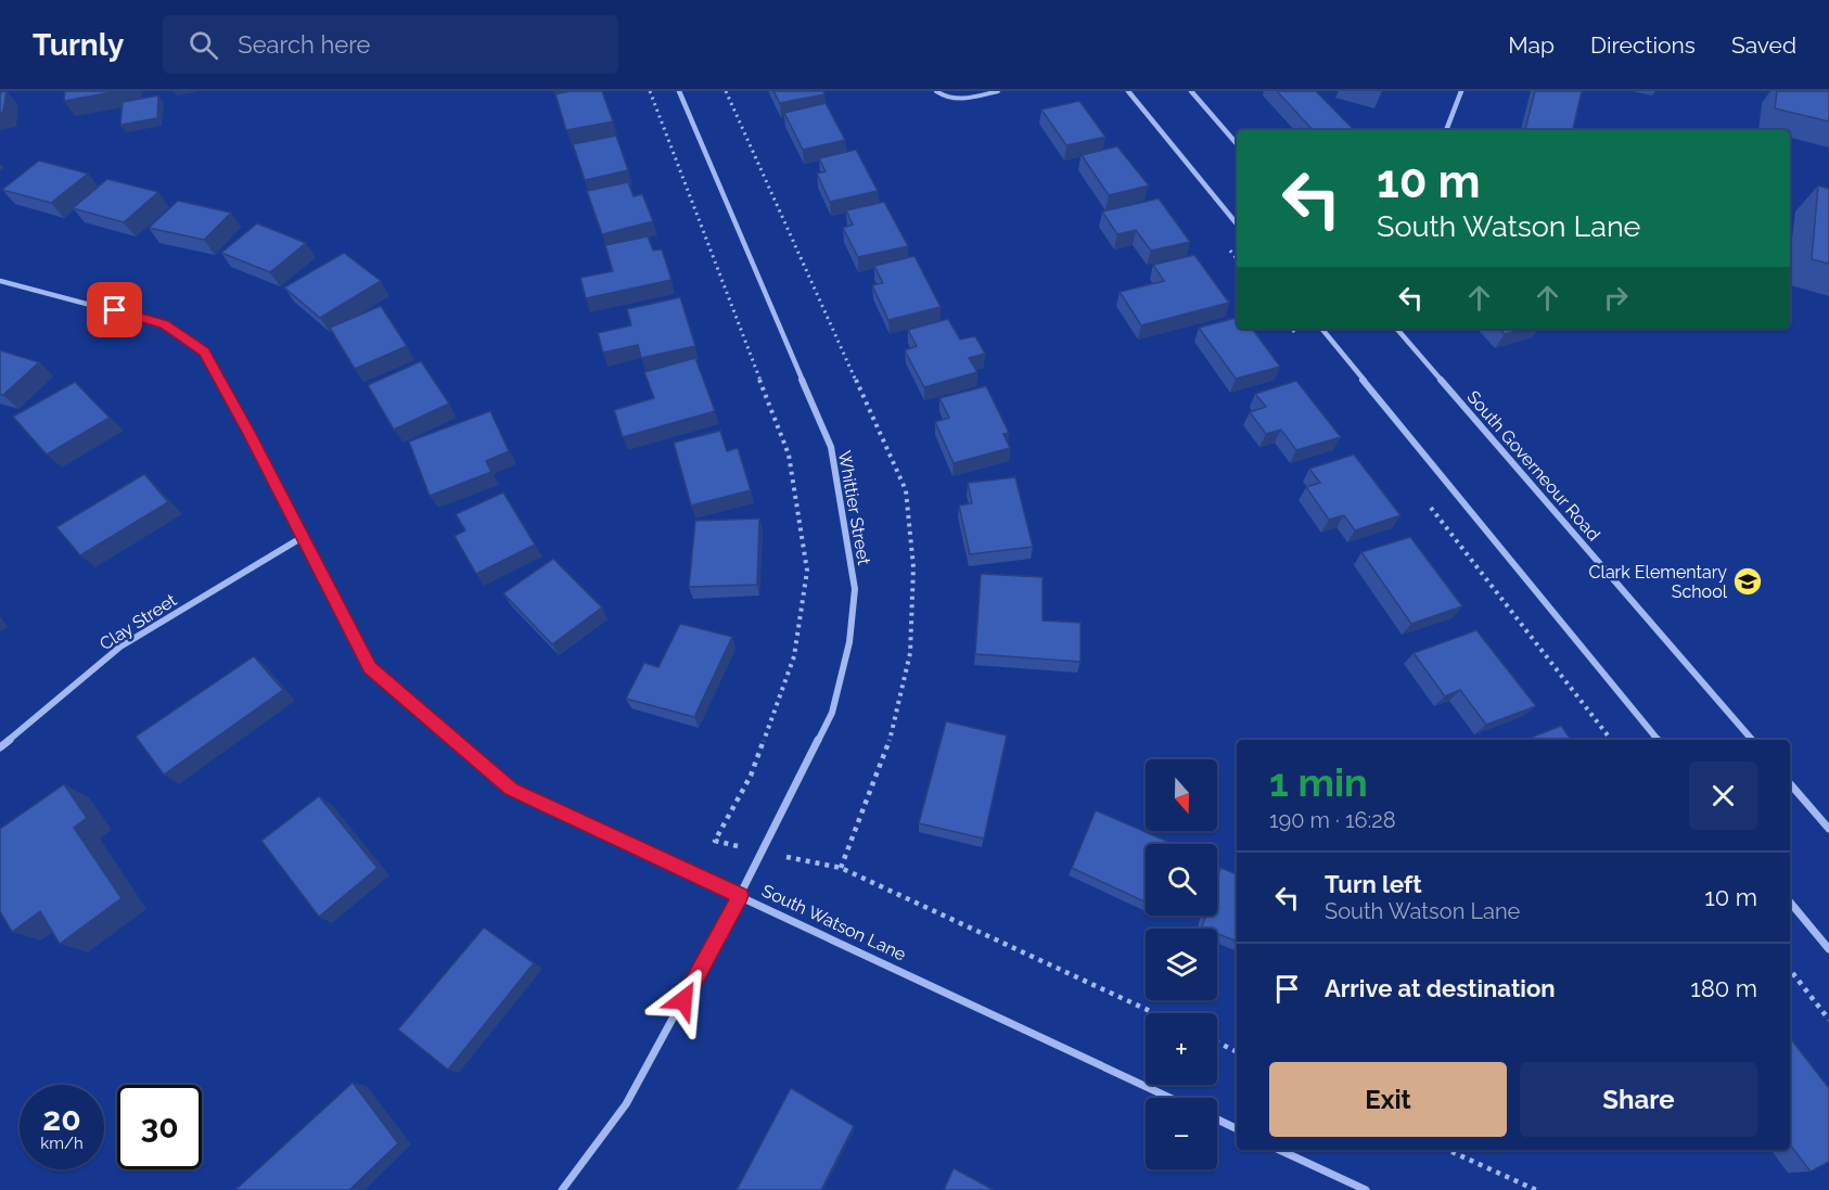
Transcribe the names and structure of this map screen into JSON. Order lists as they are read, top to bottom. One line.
{"streets":{"street":["South Governeour Road","Whittier Street","Clay Street","South Watson Lane"]},"crossings":[["Whittier Street","South Watson Lane"],["Clay Street","South Watson Lane"]],"places":{"school or university":["Clark Elementary School"]},"north":"bottom","page":{"header":"Turnly","search":"Search here","nav":["Map","Directions","Saved"],"turn":["10 m","South Watson Lane"],"heading":["1 min","190 m · 16:28"],"map_buttons":["+","−"],"list":[{"name":"Turn left","note":"South Watson Lane","value":"10 m"},{"name":"Arrive at destination","value":"180 m"}],"buttons":["Exit","Share"],"speed":"20 km/h","limit":"30"}}
